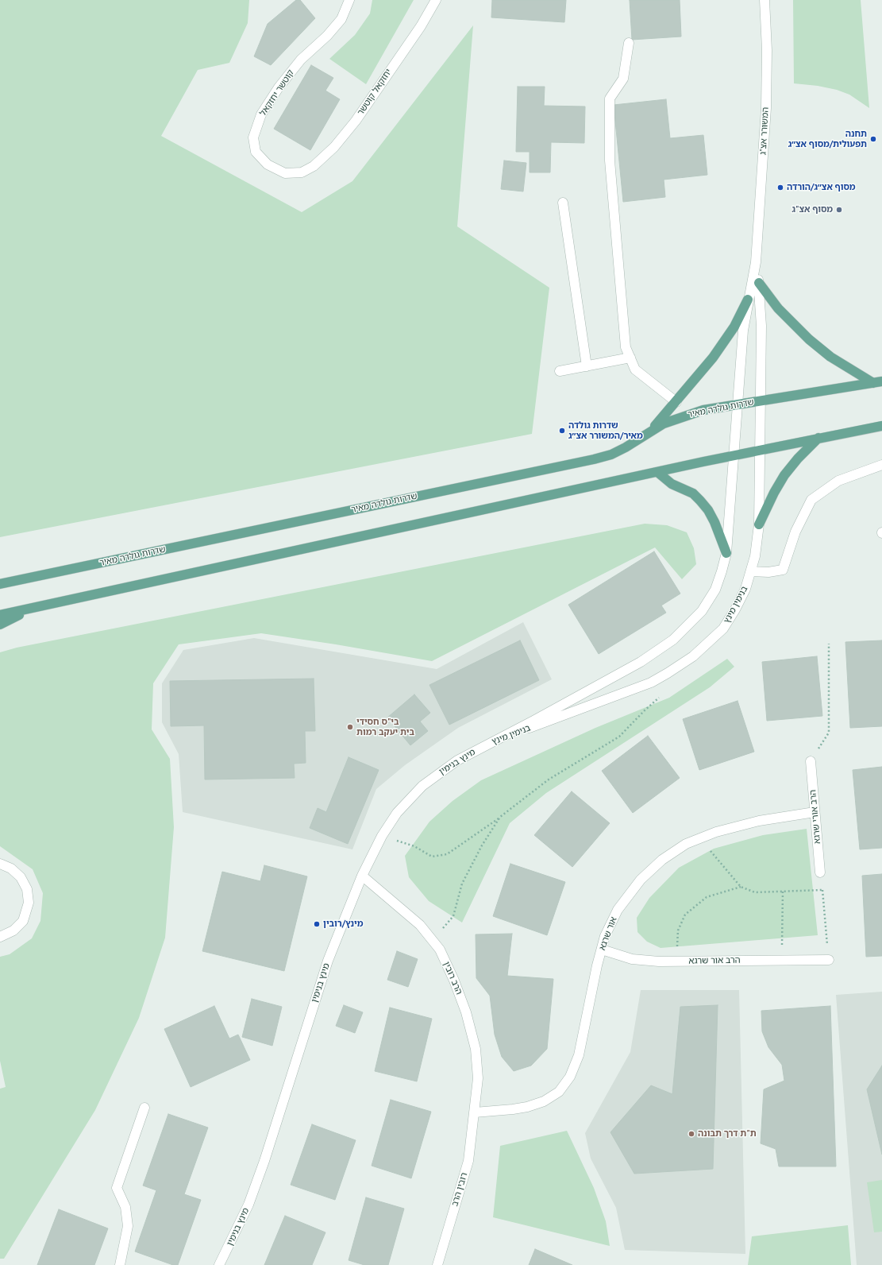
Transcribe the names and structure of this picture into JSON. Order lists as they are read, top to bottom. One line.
{"streets":{"main road":["שדרות גולדה מאיר"],"street":["יחזקאל קוטשר","קוטשר יחזקאל","המשורר אצ\"ג","בנימין מינץ","מינץ בנימין","הרב אורי שרגא","אור שרגא","הרב אור שרגא","הרב רובין","רובין הרב"]},"crossings":[["יחזקאל קוטשר","קוטשר יחזקאל"],["המשורר אצ\"ג","שדרות גולדה מאיר"],["המשורר אצ\"ג","בנימין מינץ"],["בנימין מינץ","מינץ בנימין"],["מינץ בנימין","הרב רובין"],["הרב אורי שרגא","אור שרגא"],["אור שרגא","הרב אור שרגא"],["אור שרגא","הרב רובין"],["אור שרגא","רובין הרב"],["הרב רובין","רובין הרב"]],"places":["תחנה תפעולית/מסוף אצ״ג","מסוף אצ״ג/הורדה","מסוף אצ\"ג","שדרות גולדה מאיר/המשורר אצ״ג","בי\"ס חסידי בית יעקב רמות","מינץ/רובין","ת\"ת דרך תבונה"]}
